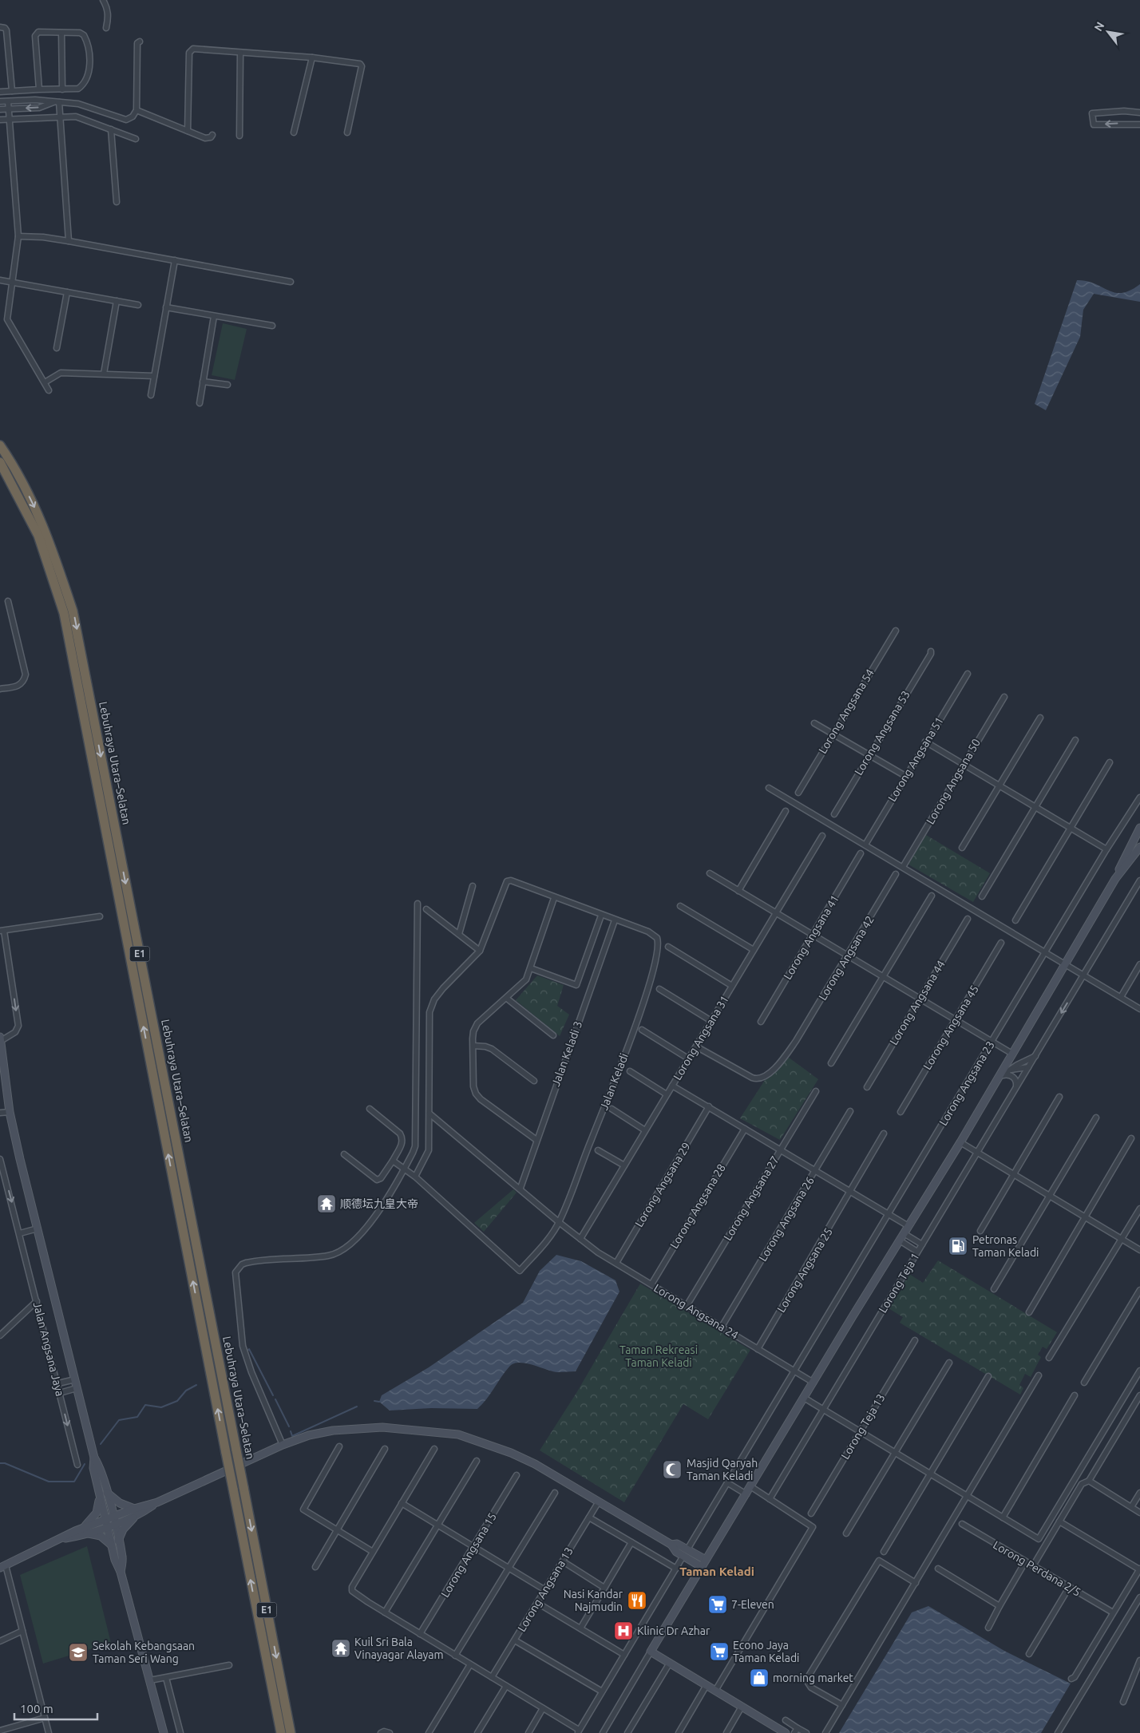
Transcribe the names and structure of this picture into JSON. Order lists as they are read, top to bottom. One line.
{"streets":{"highway":["Lebuhraya Utara–Selatan","E1"],"street":["Lorong Angsana 54","Lorong Angsana 53","Lorong Angsana 51","Lorong Angsana 50","Lorong Angsana 41","Lorong Angsana 42","Lorong Angsana 44","Lorong Angsana 45","Lorong Angsana 31","Jalan Keladi 3","Jalan Keladi","Lorong Angsana 23","Lorong Angsana 29","Lorong Angsana 27","Lorong Angsana 28","Lorong Angsana 26","Lorong Angsana 25","Lorong Teja 1","Lorong Angsana 24","Jalan Angsana Jaya","Lorong Teja 13","Lorong Angsana 15","Lorong Perdana 2/5","Lorong Angsana 13"]},"crossings":[["Lorong Angsana 42","Lorong Angsana 31"],["Lorong Angsana 31","Lorong Angsana 24"],["Jalan Keladi 3","Jalan Keladi"],["Jalan Keladi 3","Lorong Angsana 24"],["Jalan Keladi","Lorong Angsana 24"],["Lorong Angsana 23","Lorong Angsana 24"],["Lorong Angsana 29","Lorong Angsana 24"],["Lorong Angsana 27","Lorong Angsana 24"],["Lorong Angsana 28","Lorong Angsana 24"],["Lorong Angsana 26","Lorong Angsana 24"],["Lorong Angsana 25","Lorong Angsana 24"]],"districts":["Taman Keladi"],"parks":["Taman Rekreasi Taman Keladi"],"places":{"temple":["顺德坛九皇大帝","Kuil Sri Bala Vinayagar Alayam"],"fuel station":["Petronas Taman Keladi"],"mosque":["Masjid Qaryah Taman Keladi"],"restaurant":["Nasi Kandar Najmudin"],"supermarket":["7-Eleven","Econo Jaya Taman Keladi"],"hospital":["Klinic Dr Azhar"],"school or university":["Sekolah Kebangsaan Taman Seri Wang"],"shop":["morning market"]},"scale_bar":"100 m","north":"top left"}
